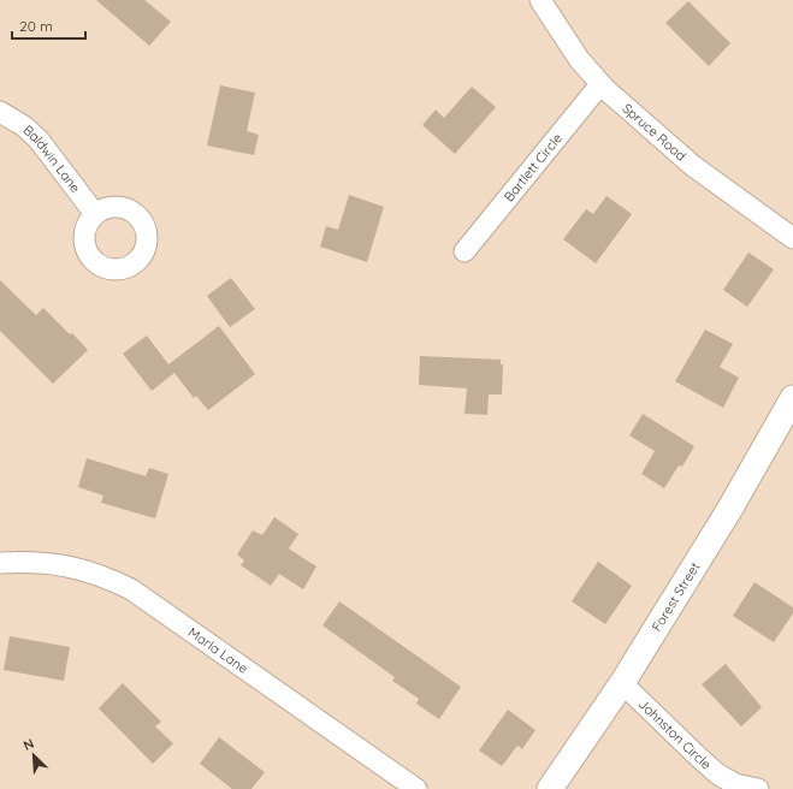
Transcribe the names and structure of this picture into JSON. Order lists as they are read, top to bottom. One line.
{"streets":{"street":["Spruce Road","Baldwin Lane","Bartlett Circle","Forest Street","Marla Lane","Johnston Circle"]},"crossings":[["Spruce Road","Bartlett Circle"],["Forest Street","Johnston Circle"]],"scale_bar":"20 m","north":"top left"}
